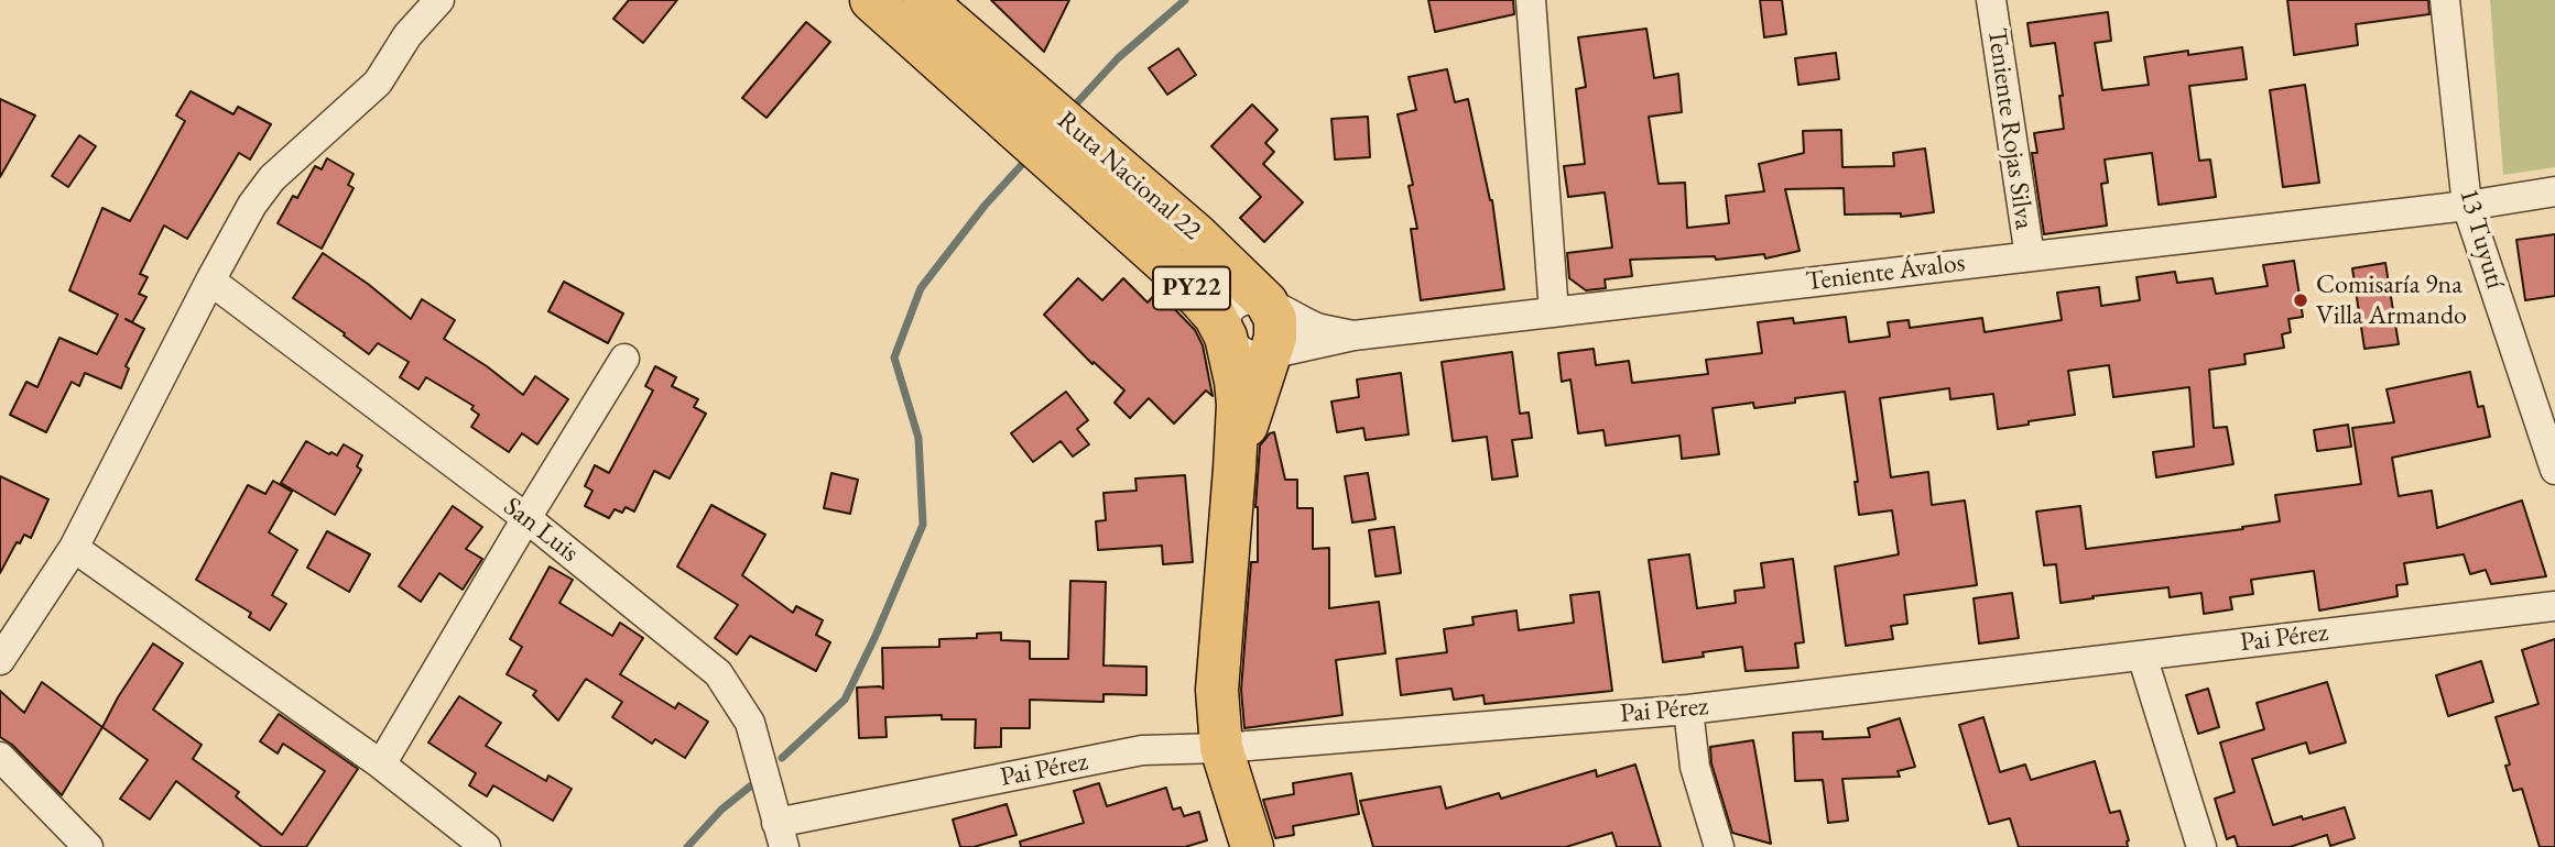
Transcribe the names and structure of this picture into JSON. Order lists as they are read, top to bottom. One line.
{"streets":{"highway":["Ruta Nacional 22","PY22"],"street":["Teniente Rojas Silva","13 Tuyutí","Teniente Ávalos","San Luis","Pai Pérez"]},"crossings":[["Teniente Rojas Silva","Teniente Ávalos"],["Ruta Nacional 22","Teniente Ávalos"],["Ruta Nacional 22","Pai Pérez"],["13 Tuyutí","Teniente Ávalos"],["San Luis","Pai Pérez"]],"places":["Comisaría 9na Villa Armando"]}
